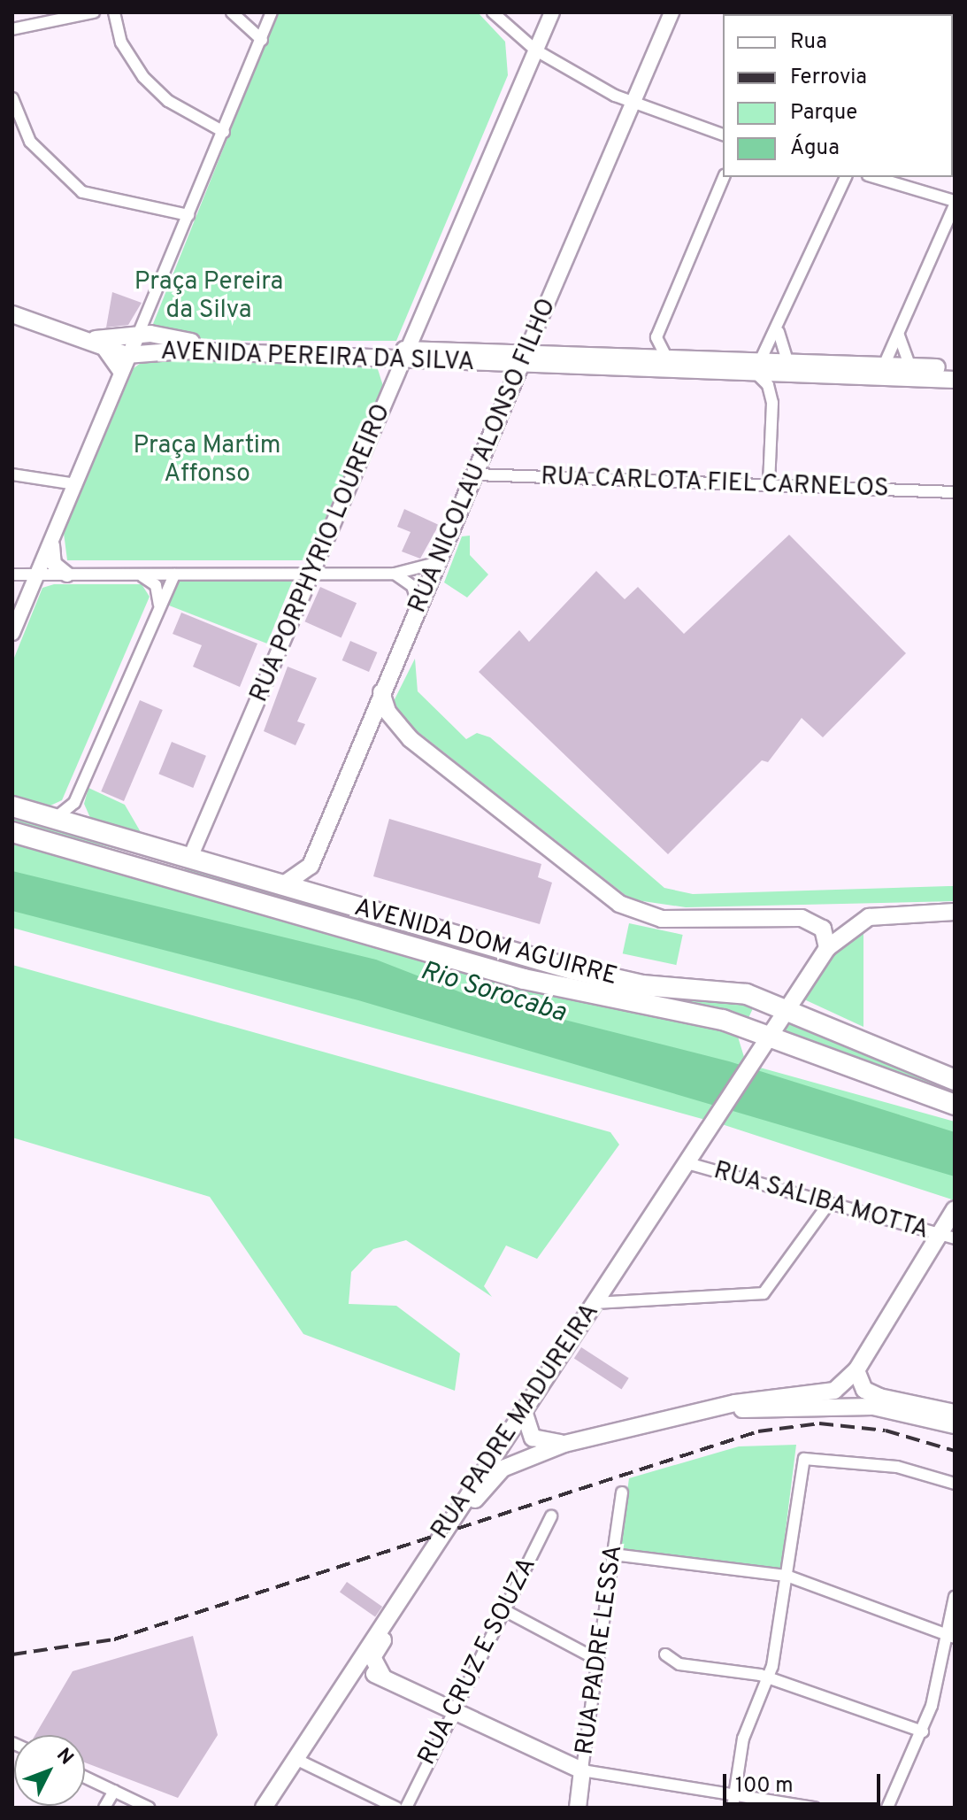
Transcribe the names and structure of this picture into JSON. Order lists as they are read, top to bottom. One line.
{"streets":{"highway":["AVENIDA DOM AGUIRRE"],"main road":["AVENIDA PEREIRA DA SILVA","RUA NICOLAU ALONSO FILHO","RUA PADRE MADUREIRA","RUA PADRE LESSA"],"street":["RUA CARLOTA FIEL CARNELOS","RUA PORPHYRIO LOUREIRO","RUA SALIBA MOTTA","RUA CRUZ E SOUZA"]},"crossings":[["AVENIDA PEREIRA DA SILVA","RUA NICOLAU ALONSO FILHO"],["AVENIDA PEREIRA DA SILVA","RUA PORPHYRIO LOUREIRO"],["RUA NICOLAU ALONSO FILHO","RUA CARLOTA FIEL CARNELOS"],["RUA NICOLAU ALONSO FILHO","AVENIDA DOM AGUIRRE"],["RUA PORPHYRIO LOUREIRO","AVENIDA DOM AGUIRRE"],["AVENIDA DOM AGUIRRE","RUA PADRE MADUREIRA"],["RUA SALIBA MOTTA","RUA PADRE MADUREIRA"]],"water":["Rio Sorocaba"],"parks":["Praça Pereira da Silva","Praça Martim Affonso"],"legend":["Rua","Ferrovia","Parque","Água"],"scale_bar":"100 m","north":"top right"}
